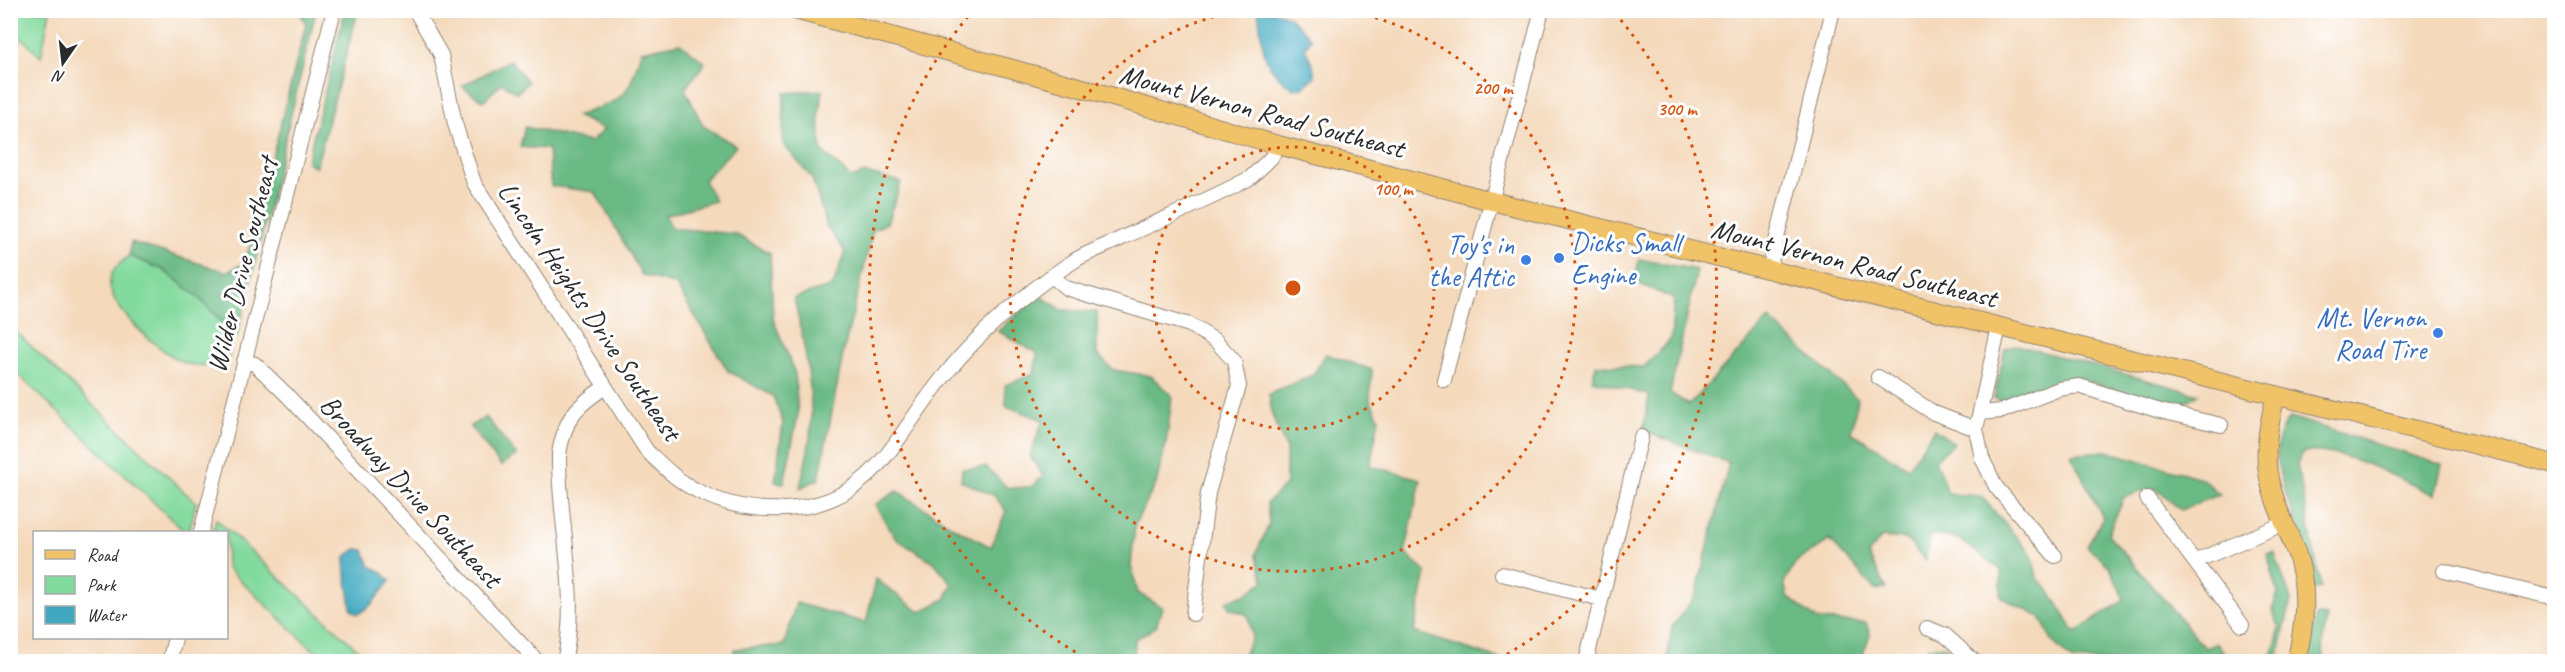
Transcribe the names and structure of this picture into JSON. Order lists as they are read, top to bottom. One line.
{"streets":{"main road":["Mount Vernon Road Southeast"],"street":["Wilder Drive Southeast","Lincoln Heights Drive Southeast","Broadway Drive Southeast"]},"crossings":[["Mount Vernon Road Southeast","Lincoln Heights Drive Southeast"],["Wilder Drive Southeast","Broadway Drive Southeast"]],"places":["Dicks Small Engine","Toy's in the Attic","Mt. Vernon Road Tire"],"legend":["Road","Park","Water"],"north":"bottom","rings":["200 m","300 m","100 m"]}
